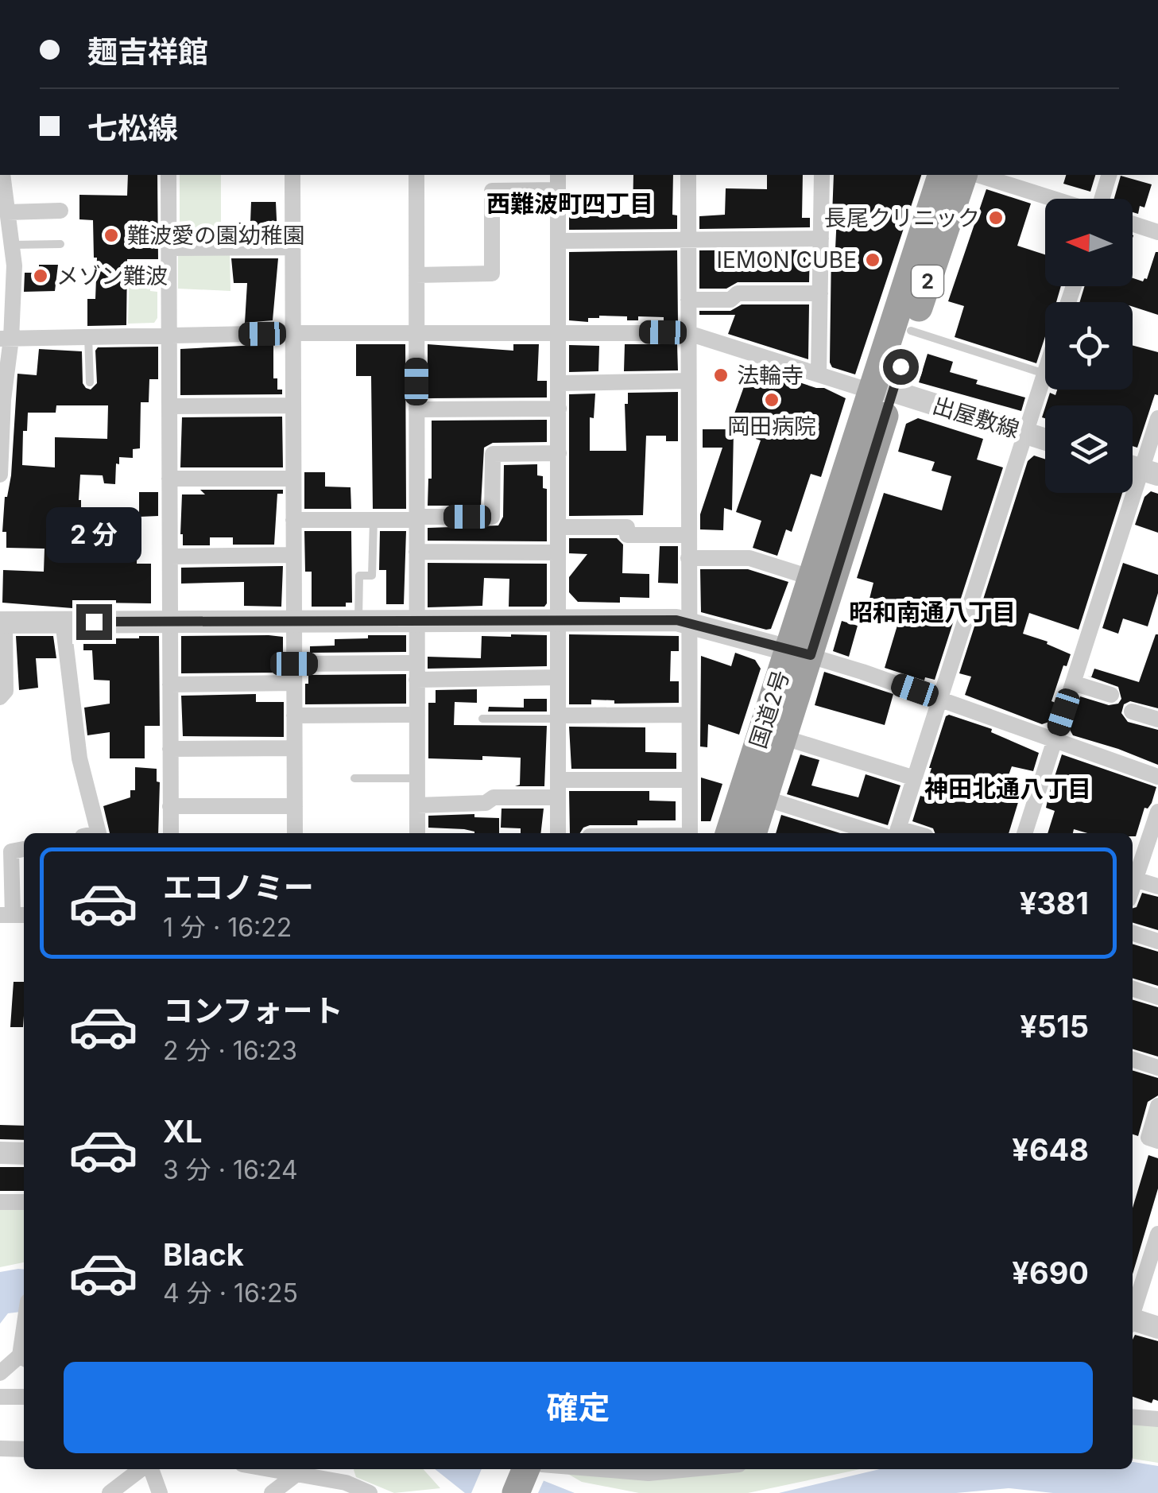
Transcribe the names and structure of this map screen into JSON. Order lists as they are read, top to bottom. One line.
{"streets":{"highway":["2","国道2号"],"street":["出屋敷線"]},"crossings":[["出屋敷線","国道2号"]],"districts":["西難波町四丁目","昭和南通八丁目","神田北通八丁目"],"places":["長尾クリニック","難波愛の園幼稚園","IEMON CUBE","メゾン難波","法輪寺","岡田病院"],"north":"left","page":{"banner":["麺吉祥館","七松線"],"bubble":"2 分","list":[{"name":"エコノミー","note":"1 分 · 16:22","value":"¥381"},{"name":"コンフォート","note":"2 分 · 16:23","value":"¥515"},{"name":"XL","note":"3 分 · 16:24","value":"¥648"},{"name":"Black","note":"4 分 · 16:25","value":"¥690"}],"buttons":"確定"}}
